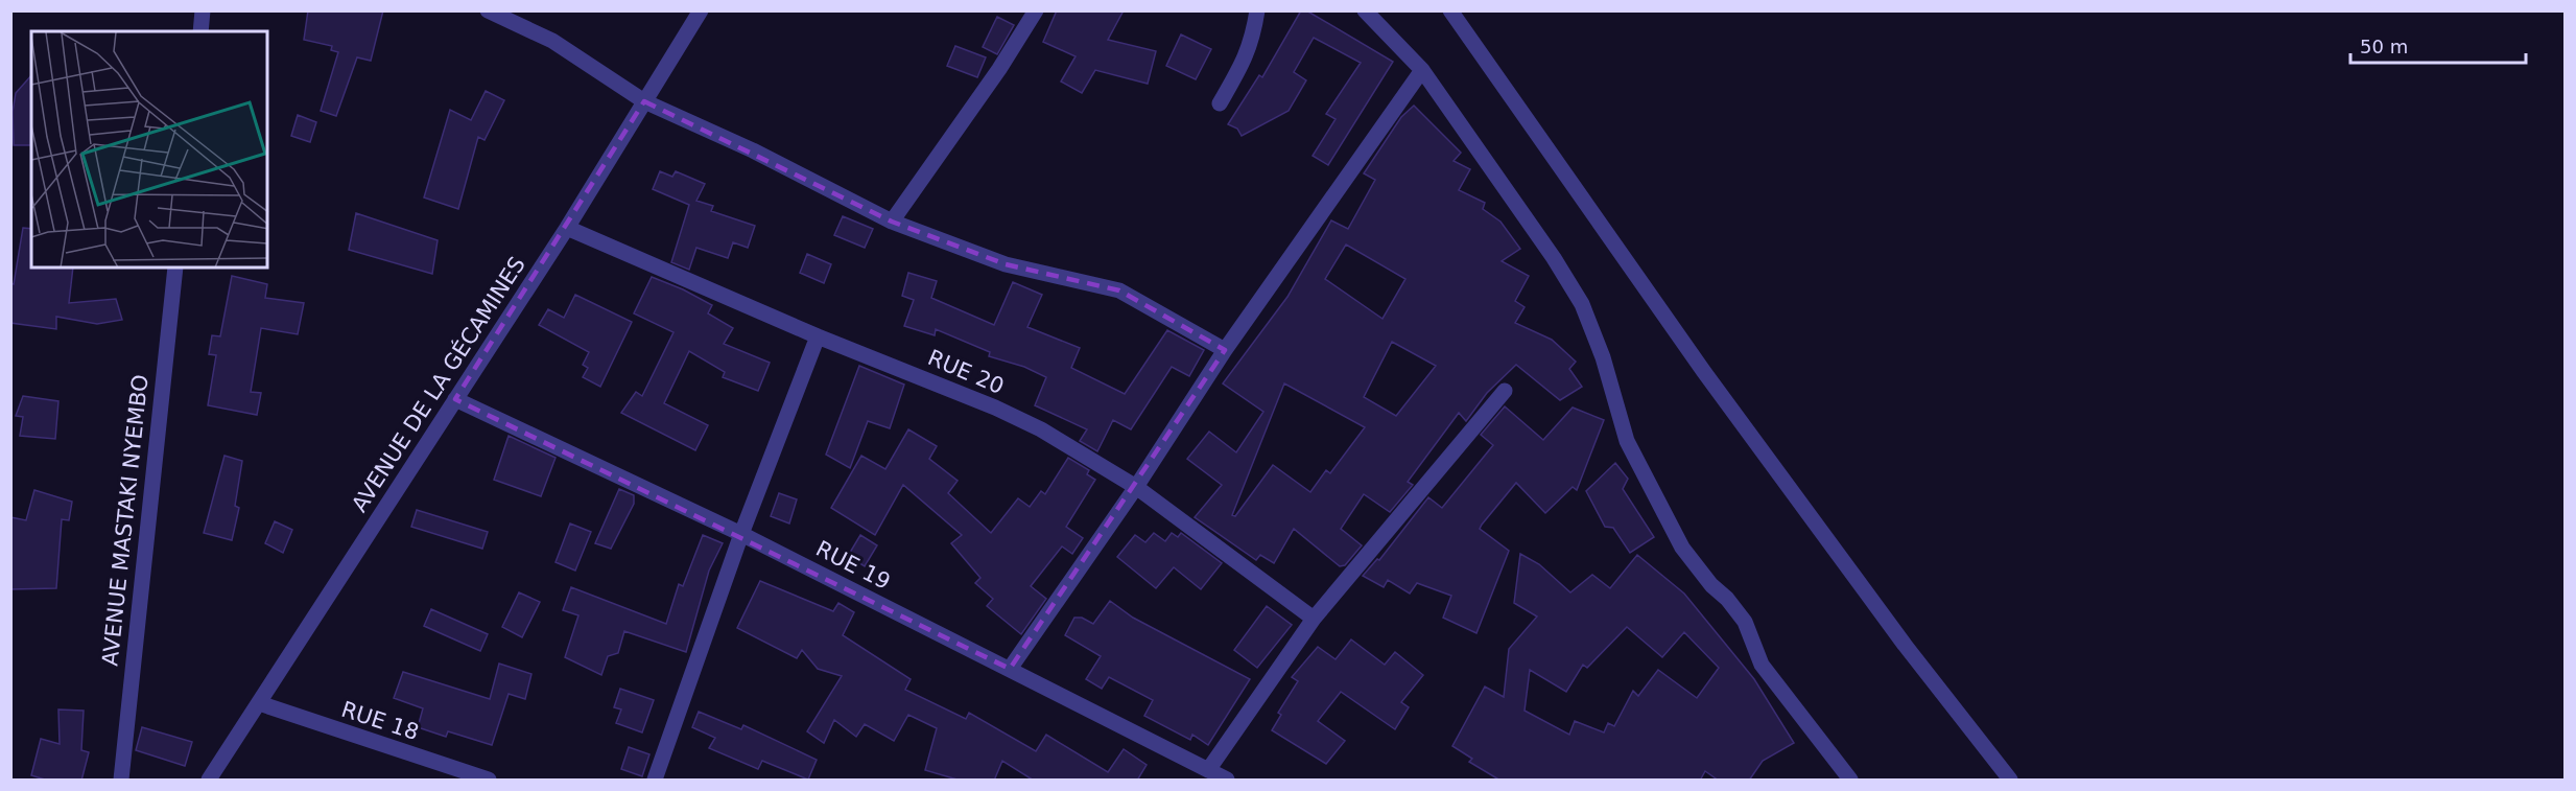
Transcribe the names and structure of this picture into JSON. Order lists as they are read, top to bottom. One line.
{"streets":{"street":["RUE 20","AVENUE DE LA GÉCAMINES","AVENUE MASTAKI NYEMBO","RUE 19","RUE 18"]},"crossings":[["RUE 20","AVENUE DE LA GÉCAMINES"],["AVENUE DE LA GÉCAMINES","RUE 19"],["AVENUE DE LA GÉCAMINES","RUE 18"]],"scale_bar":"50 m"}
